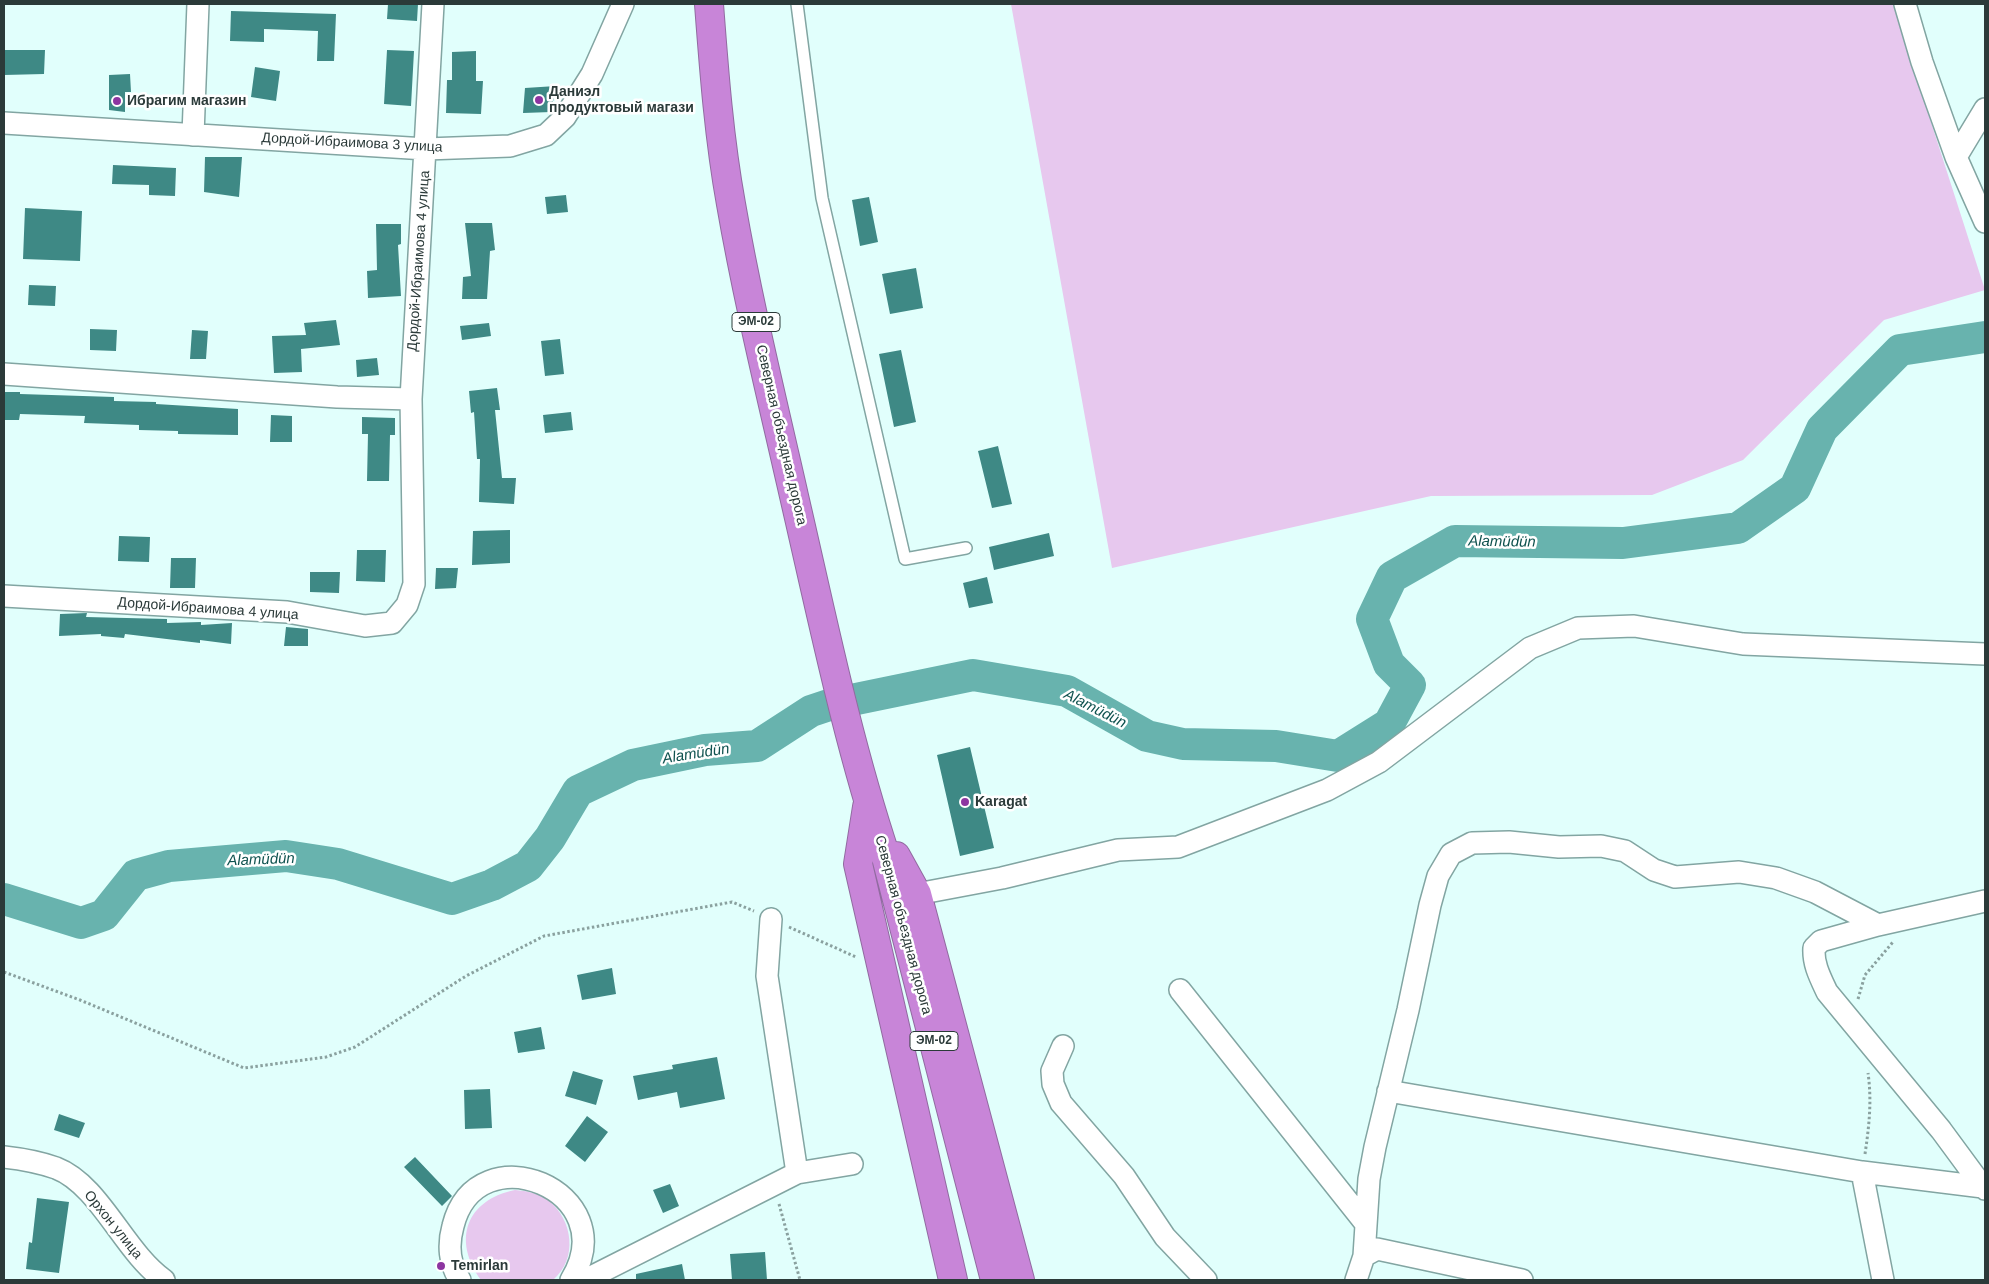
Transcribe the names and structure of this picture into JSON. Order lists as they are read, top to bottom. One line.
{"streets":{"highway":["ЭМ-02","Северная объездная дорога"],"street":["Дордой-Ибраимова 3 улица","Дордой-Ибраимова 4 улица","Орхон улица"]},"crossings":[["Дордой-Ибраимова 3 улица","Дордой-Ибраимова 4 улица"]],"water":["Alamüdün"],"places":["Даниэл продуктовый магази","Ибрагим магазин","Karagat","Temirlan"]}
